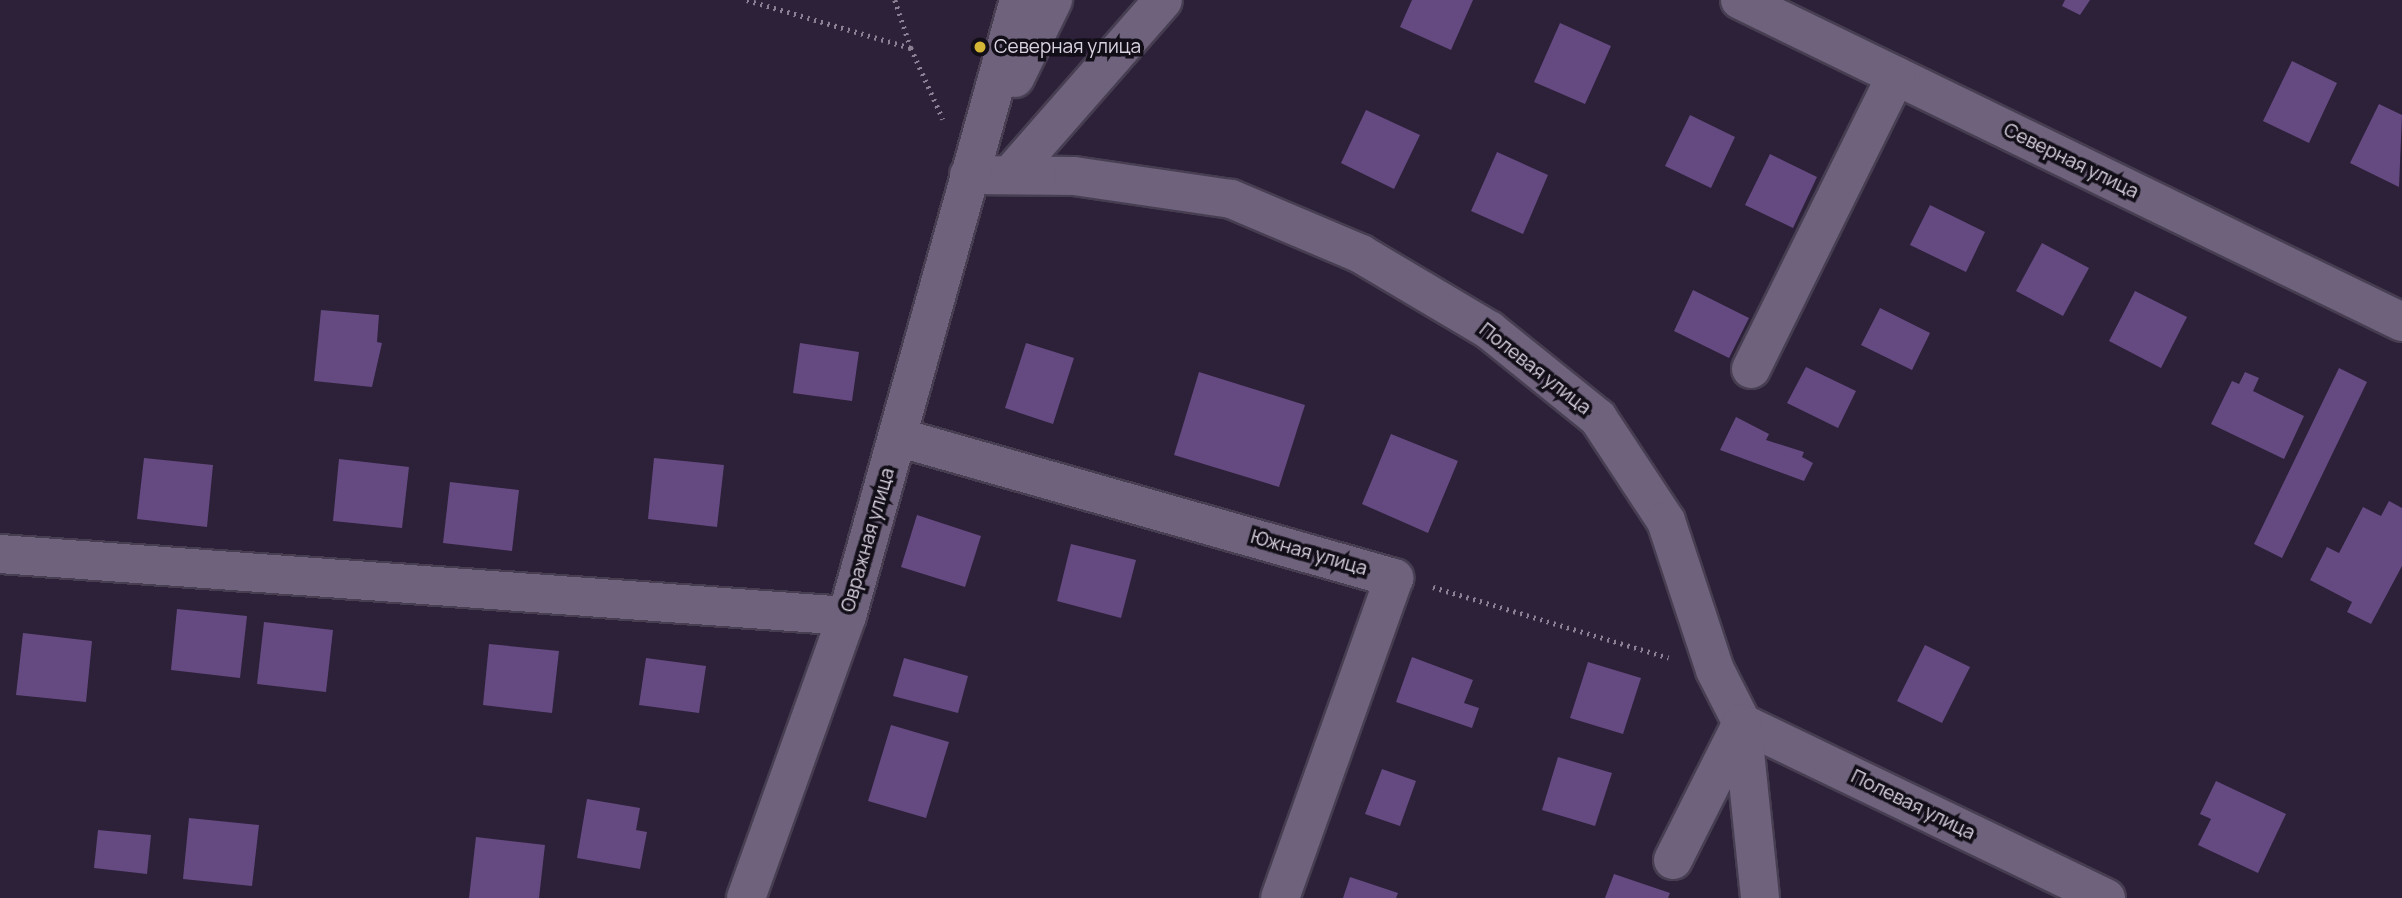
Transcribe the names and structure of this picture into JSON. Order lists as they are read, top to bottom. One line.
{"streets":{"street":["Северная улица","Полевая улица","Овражная улица","Южная улица"]},"crossings":[["Полевая улица","Овражная улица"],["Овражная улица","Южная улица"]],"places":["Северная улица"]}
